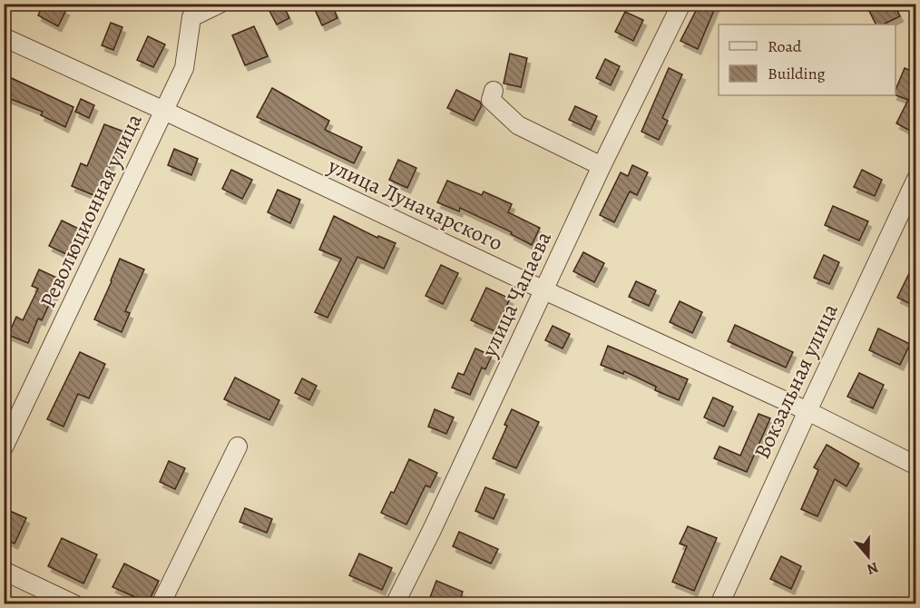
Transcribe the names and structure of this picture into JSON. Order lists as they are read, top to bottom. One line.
{"streets":{"street":["улица Луначарского","Революционная улица","улица Чапаева","Вокзальная улица"]},"crossings":[["улица Луначарского","Революционная улица"],["улица Луначарского","улица Чапаева"],["улица Луначарского","Вокзальная улица"]],"legend":["Road","Building"],"north":"bottom"}
